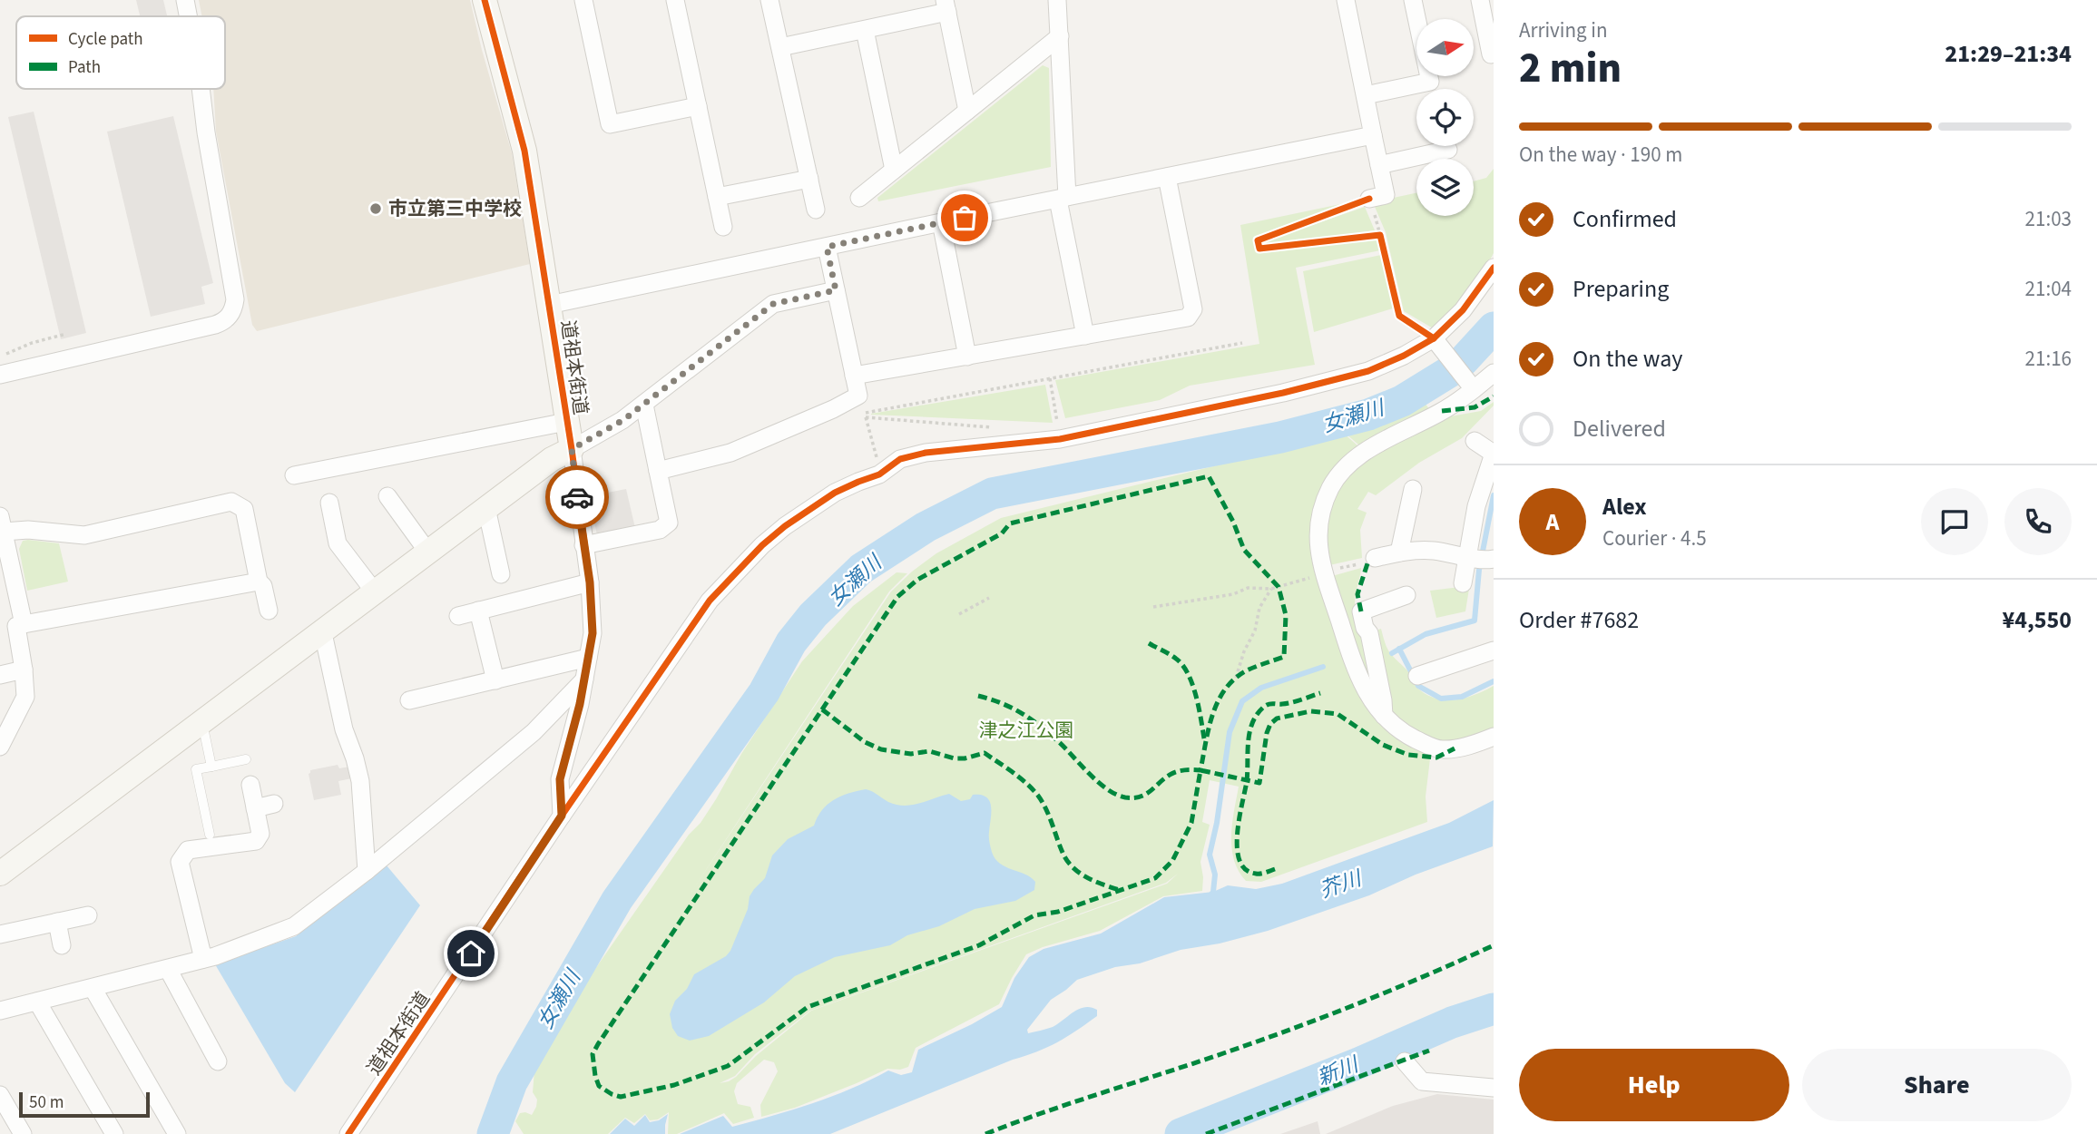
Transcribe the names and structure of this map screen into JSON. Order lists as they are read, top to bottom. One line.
{"streets":{"street":["道祖本街道"]},"water":["女瀬川","芥川","新川"],"parks":["津之江公園"],"places":["市立第三中学校"],"legend":["Cycle path","Path"],"scale_bar":"50 m","north":"right","page":{"heading":["2 min","Arriving in","21:29–21:34"],"panel":["Alex","Courier · 4.5","Order #7682","¥4,550"],"bar":"On the way · 190 m","list":[["Confirmed","21:03"],["Preparing","21:04"],["On the way","21:16"],"Delivered"],"round":"A","buttons":["Help","Share"],"scale":"50 m"}}
